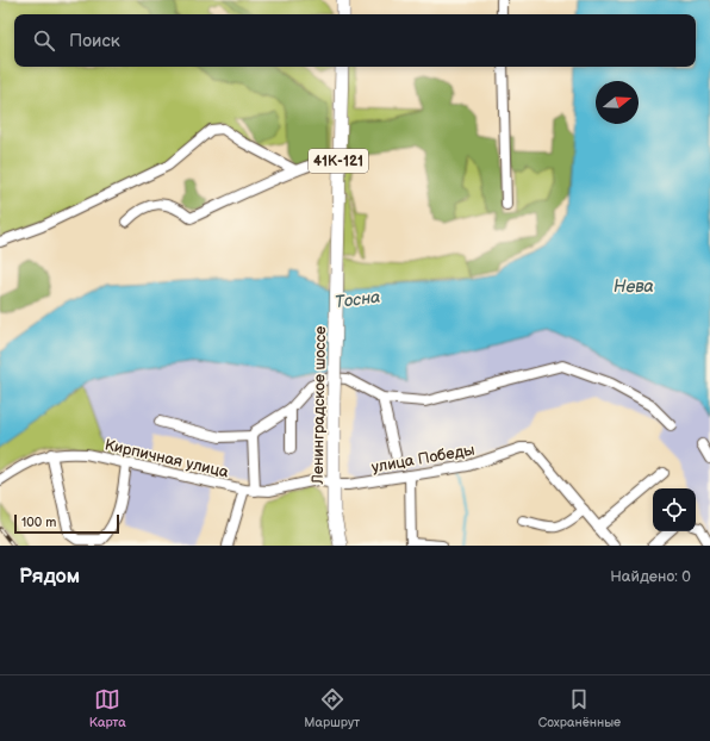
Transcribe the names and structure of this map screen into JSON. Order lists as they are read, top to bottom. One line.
{"streets":{"main road":["41К-121","Ленинградское шоссе"],"street":["Кирпичная улица","улица Победы"]},"crossings":[["Ленинградское шоссе","Кирпичная улица"],["Ленинградское шоссе","улица Победы"],["Кирпичная улица","улица Победы"]],"water":["Нева","Тосна"],"scale_bar":"100 m","north":"right","page":{"search":"Поиск","scale":"100 m","heading":["Рядом","Найдено: 0"],"nav":["Карта","Маршрут","Сохранённые"]}}
